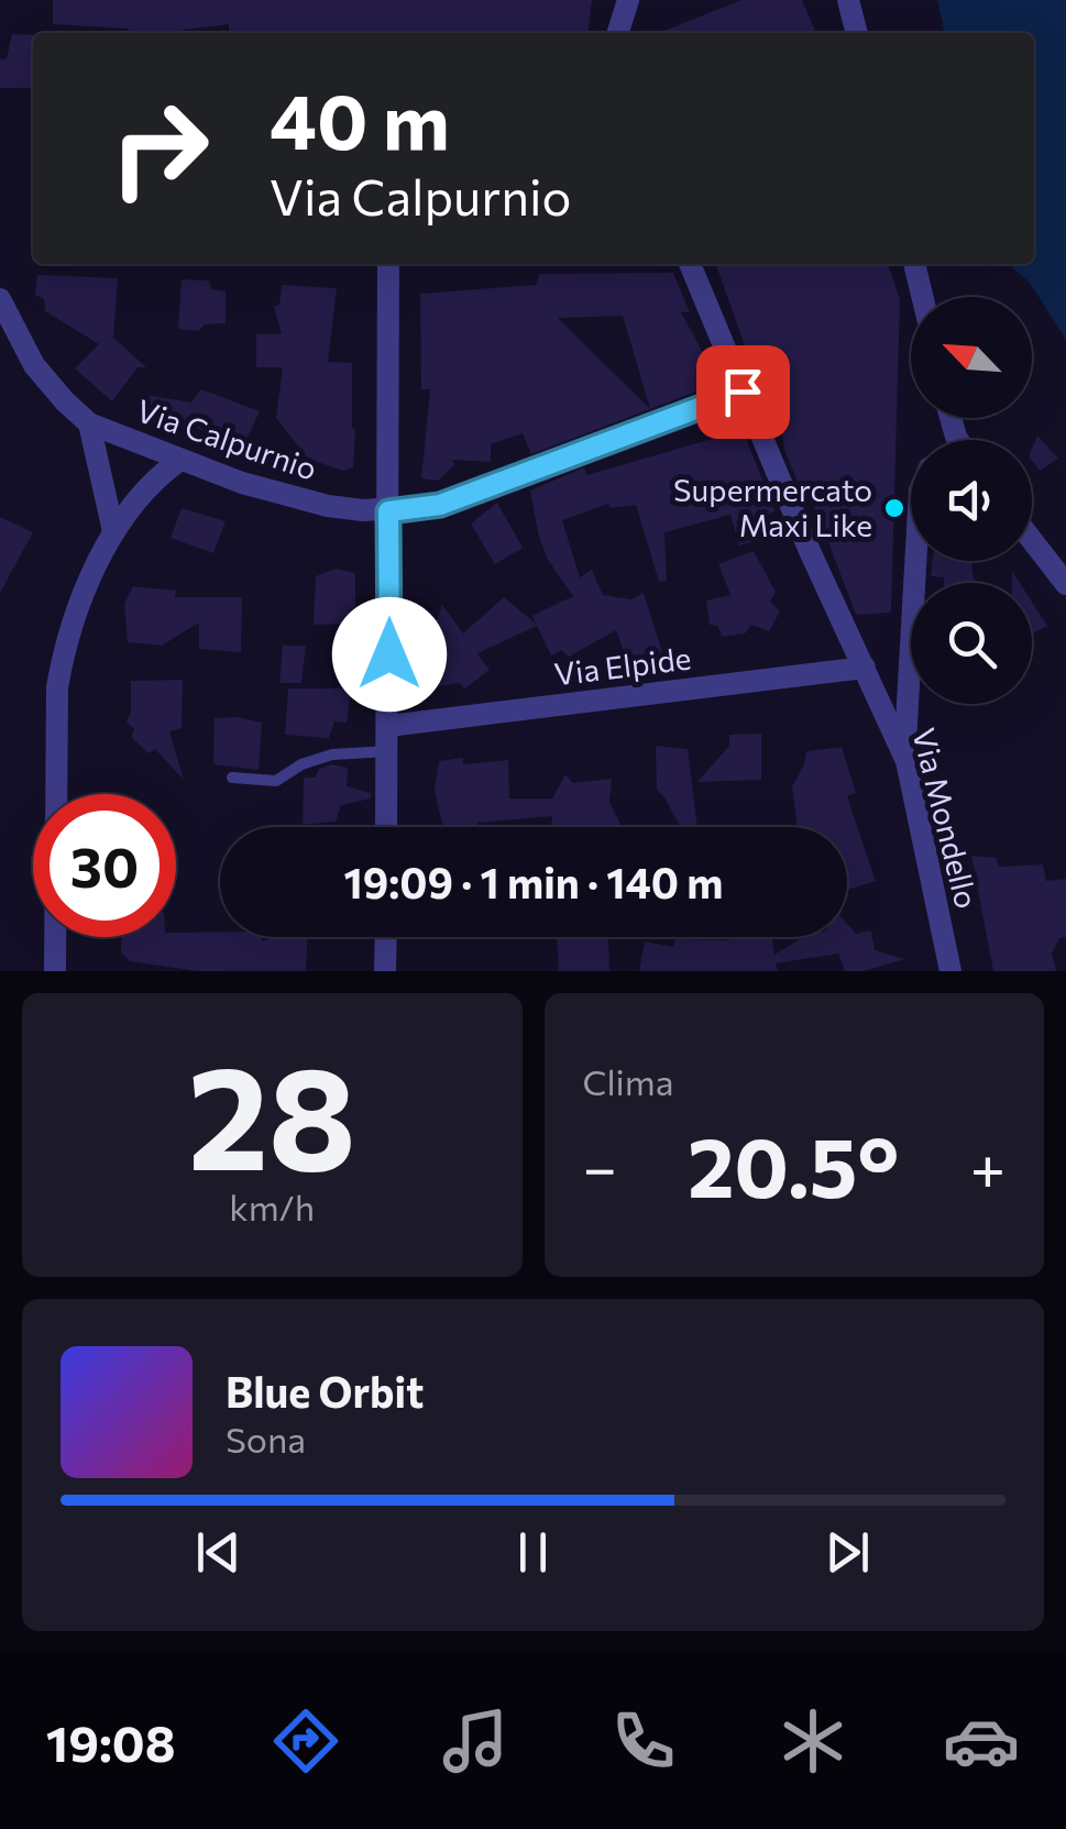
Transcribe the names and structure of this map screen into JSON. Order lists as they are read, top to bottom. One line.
{"streets":{"street":["Via Calpurnio","Via Elpide","Via Mondello"]},"crossings":[["Via Calpurnio","Via Mondello"],["Via Elpide","Via Mondello"]],"places":["Supermercato Maxi Like"],"north":"top left","page":{"turn":["40 m","Via Calpurnio"],"limit":"30","trip":"19:09 · 1 min · 140 m","tile":[["28","km/h"],"Clima"],"heat":["−","20.5°","+"],"song":["Blue Orbit","Sona"],"tabs":"19:08"}}
